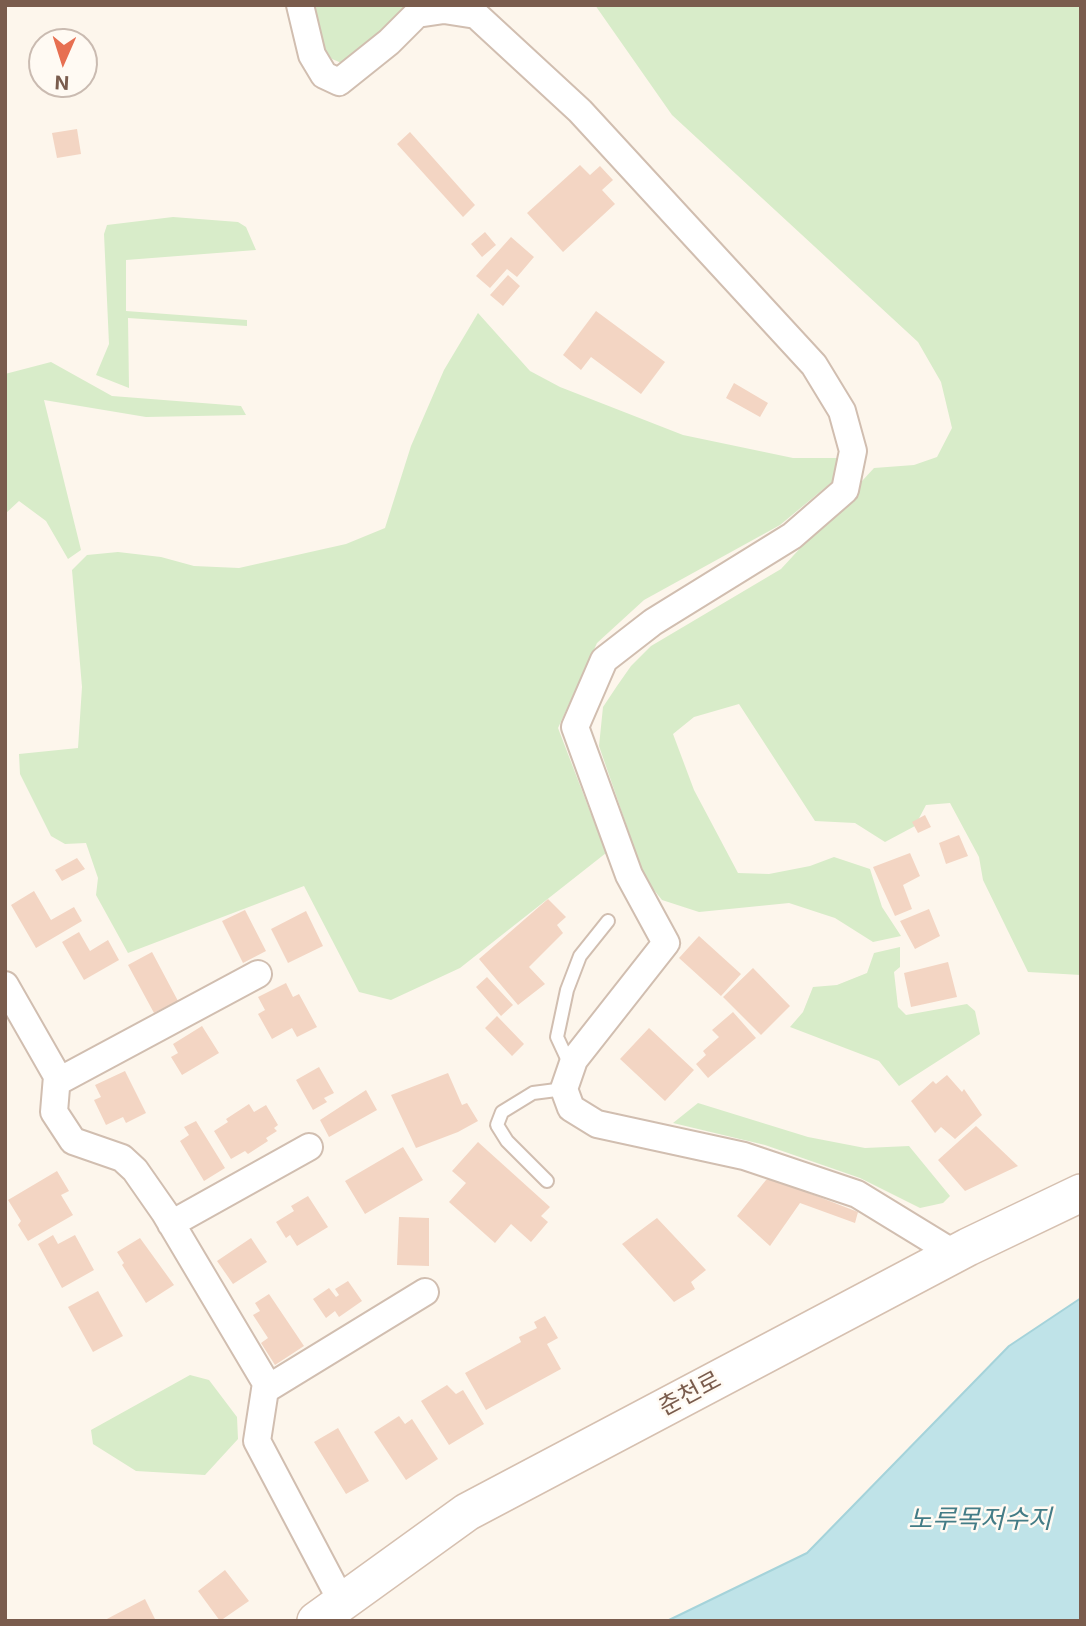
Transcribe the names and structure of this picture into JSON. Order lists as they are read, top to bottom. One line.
{"streets":{"street":["춘천로"]},"water":["노루목저수지"],"north":"bottom"}
